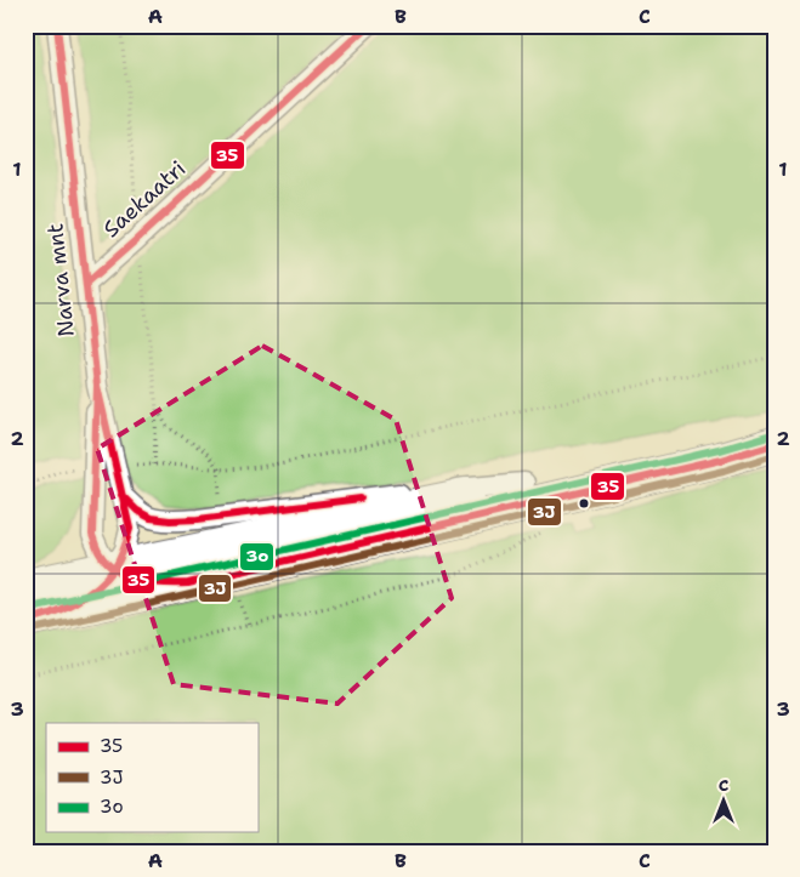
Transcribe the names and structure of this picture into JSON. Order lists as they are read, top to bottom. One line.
{"streets":{"street":["Saekaatri","Narva mnt"]},"crossings":[["Saekaatri","Narva mnt"]],"lines":["transit line 35","transit line 3o","transit line 3J"],"legend":["35","3J","3o"],"north":"top","grid":{"columns":["A","B","C"],"rows":["1","2","3"]}}
